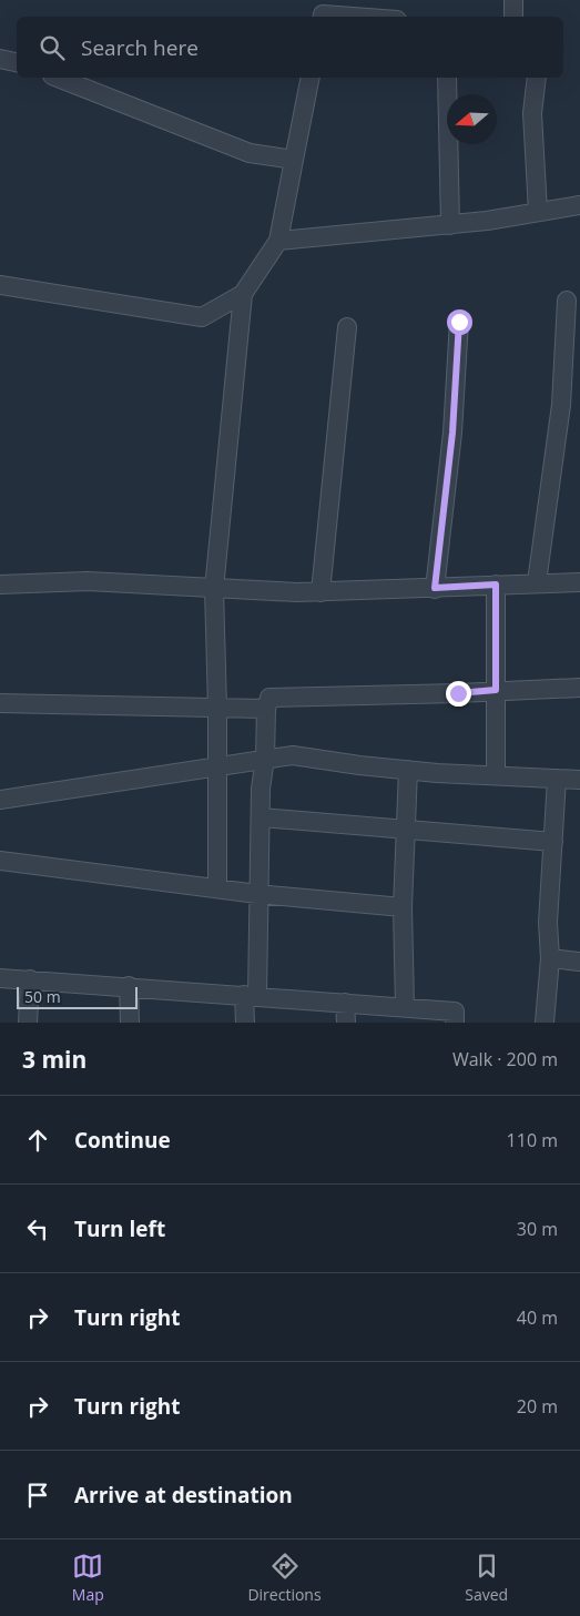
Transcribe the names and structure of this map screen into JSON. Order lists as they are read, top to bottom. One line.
{"scale_bar":"50 m","north":"left","page":{"search":"Search here","scale":"50 m","heading":["3 min","Walk · 200 m"],"list":[["Continue","110 m"],["Turn left","30 m"],["Turn right","40 m"],["Turn right","20 m"],"Arrive at destination"],"nav":["Map","Directions","Saved"]}}
